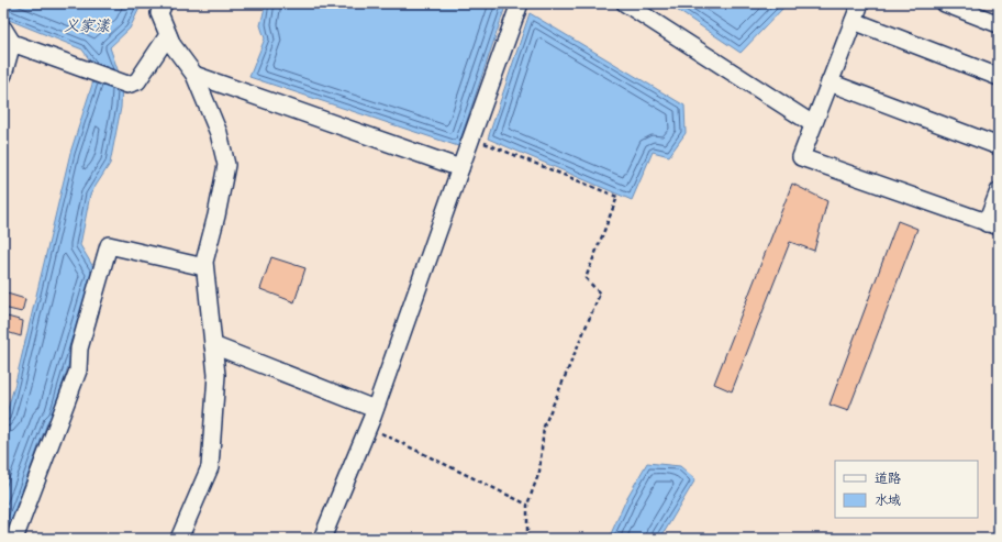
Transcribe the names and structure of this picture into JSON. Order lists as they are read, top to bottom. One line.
{"water":["义家漾"],"legend":["道路","水域"]}
